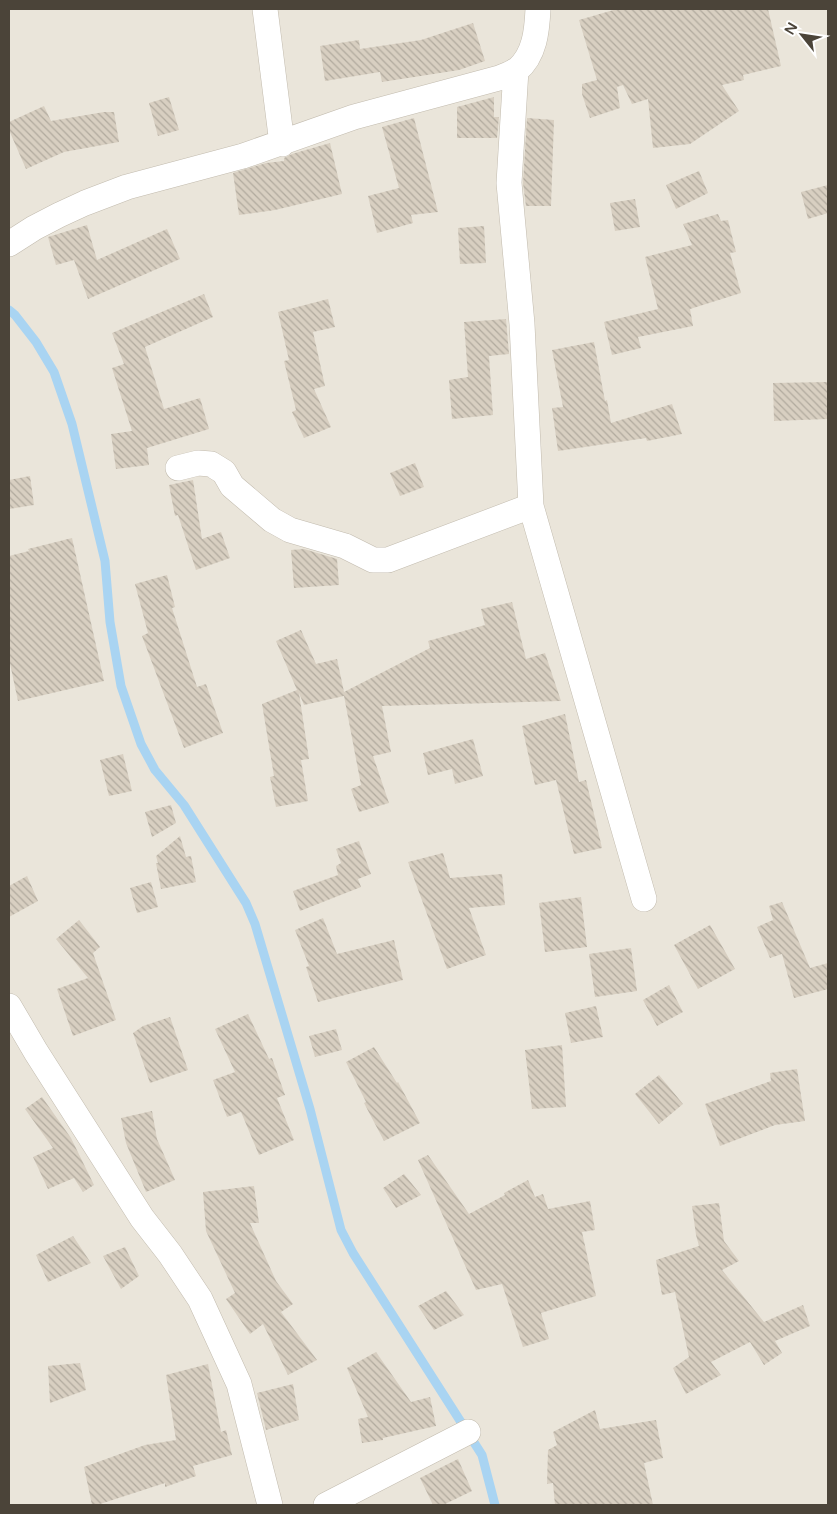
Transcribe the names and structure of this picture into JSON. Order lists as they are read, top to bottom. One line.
{"north":"top left"}
